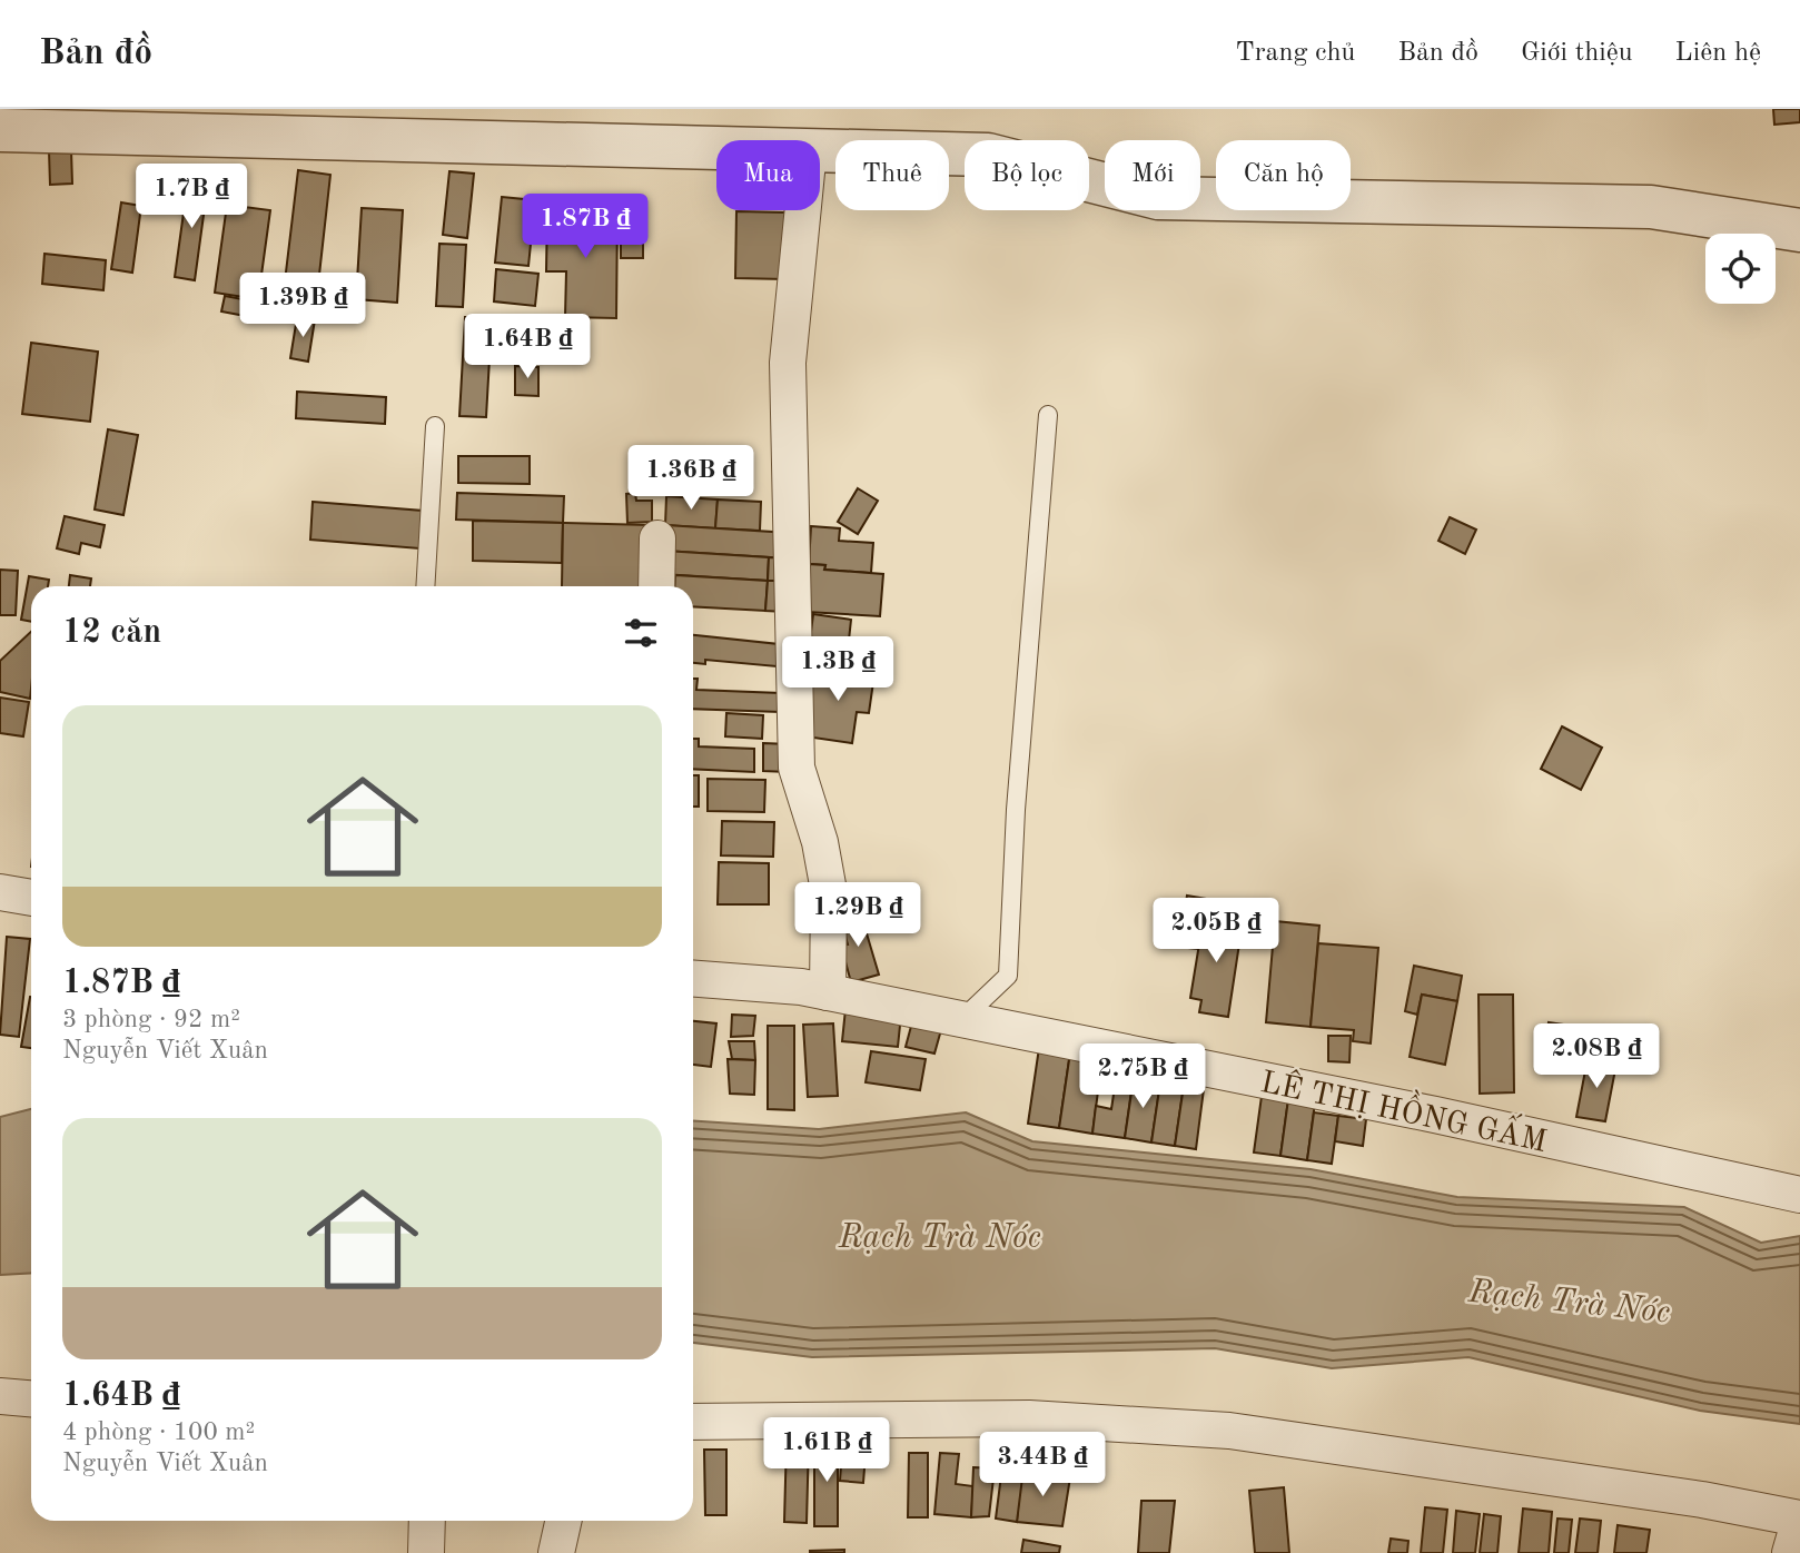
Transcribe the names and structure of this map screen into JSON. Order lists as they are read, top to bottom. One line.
{"streets":{"street":["LÊ THỊ HỒNG GẤM"]},"water":["Rạch Trà Nóc"],"page":{"header":"Bản đồ","nav":["Trang chủ","Bản đồ","Giới thiệu","Liên hệ"],"chip":["Mua","Thuê","Bộ lọc","Mới","Căn hộ"],"price":["1.7B ₫","1.87B ₫","1.39B ₫","1.64B ₫","1.36B ₫","1.3B ₫","1.29B ₫","2.05B ₫","2.08B ₫","2.75B ₫","1.61B ₫","3.44B ₫"],"heading":"12 căn","list":[{"name":"1.87B ₫","note":"3 phòng · 92 m² · Nguyễn Viết Xuân"},{"name":"1.64B ₫","note":"4 phòng · 100 m² · Nguyễn Viết Xuân"}]}}
